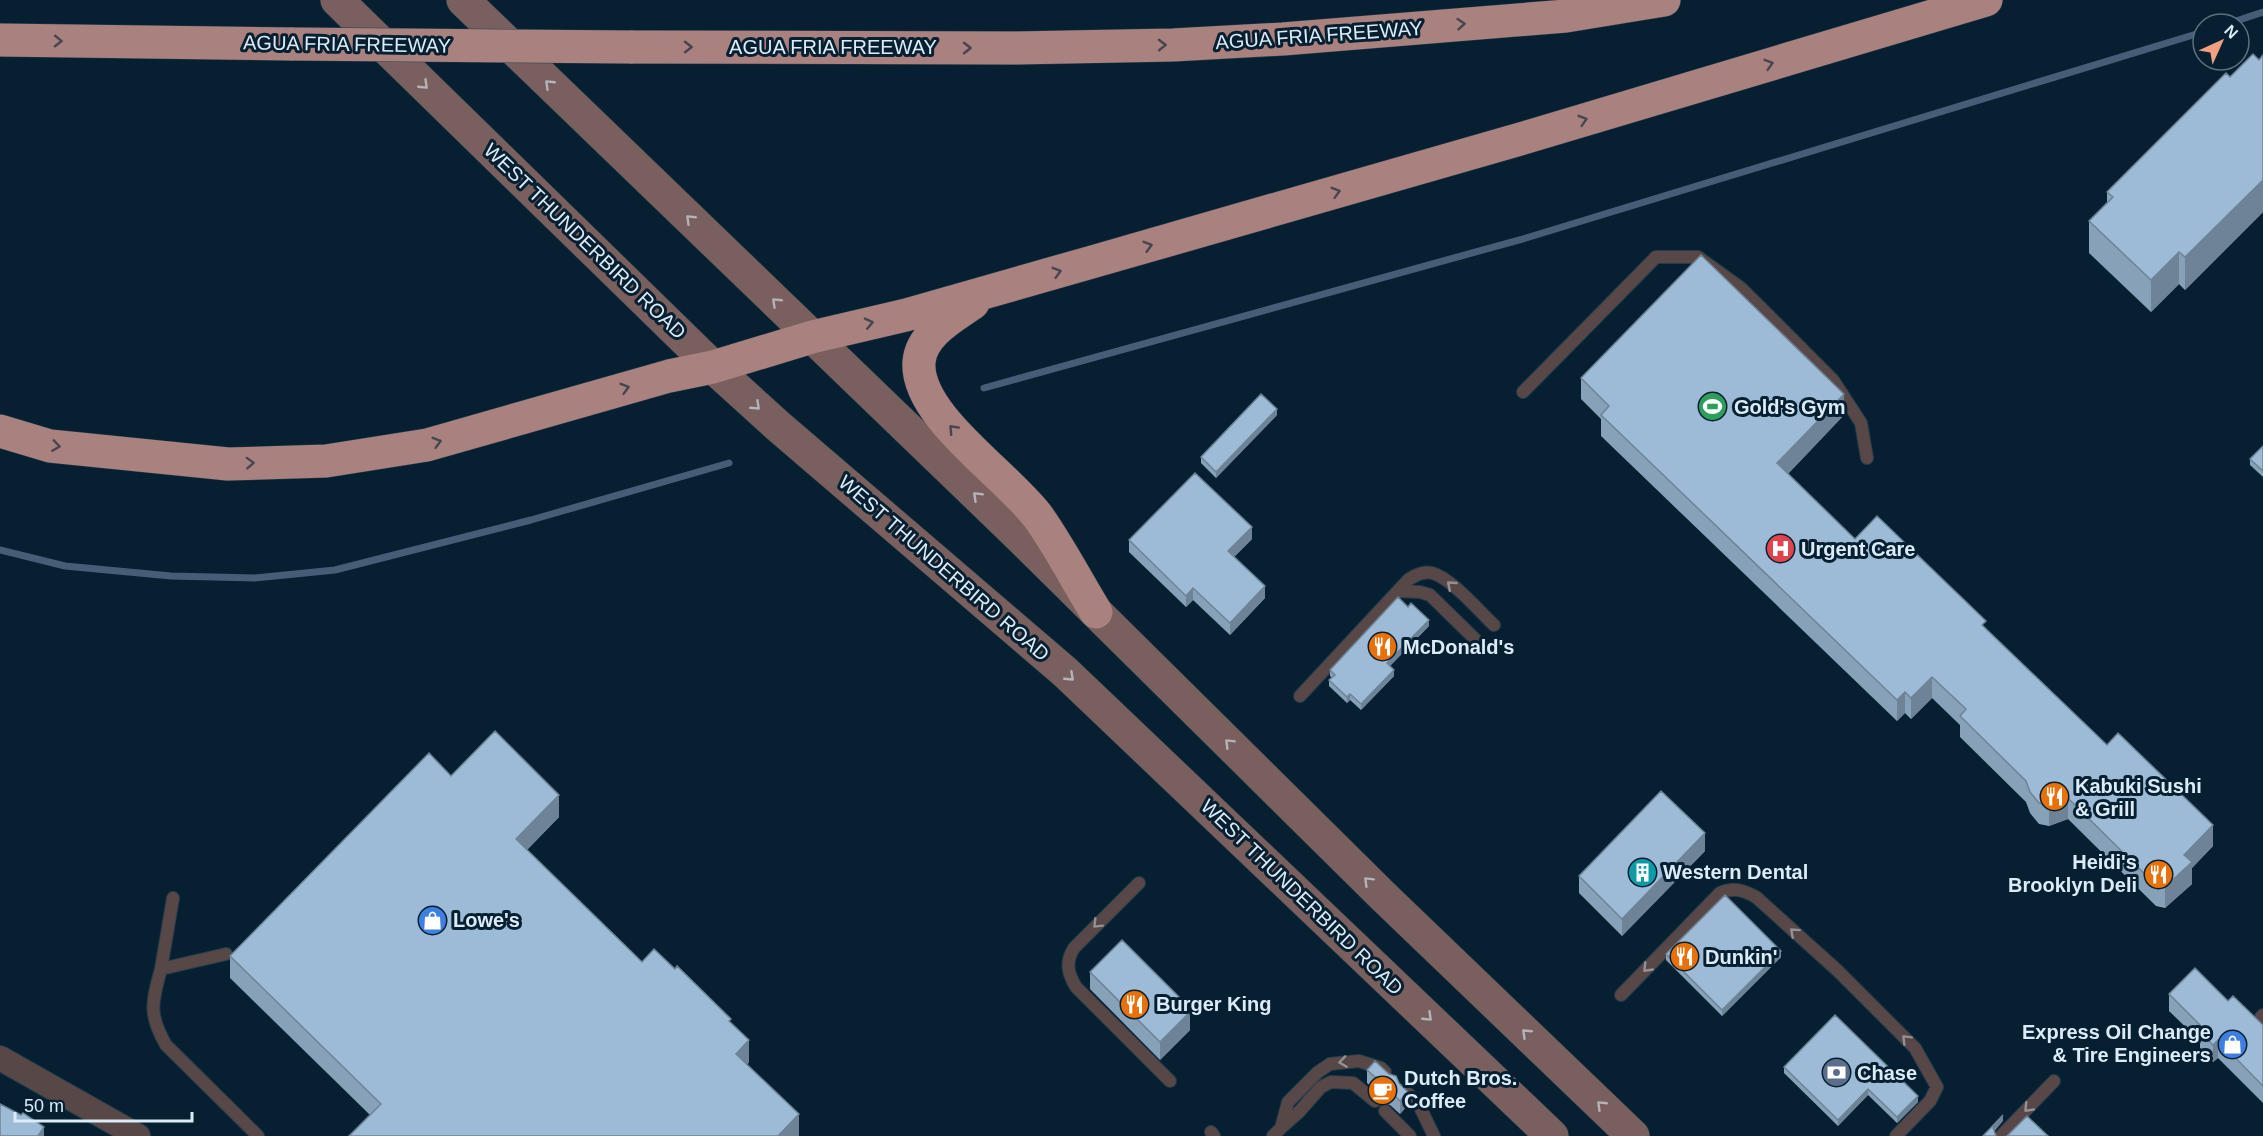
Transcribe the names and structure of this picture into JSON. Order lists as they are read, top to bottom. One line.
{"streets":{"highway":["AGUA FRIA FREEWAY"],"main road":["WEST THUNDERBIRD ROAD"]},"places":{"sports":["Gold's Gym"],"hospital":["Urgent Care"],"restaurant":["McDonald's","Kabuki Sushi & Grill","Heidi's Brooklyn Deli","Dunkin'","Burger King"],"building":["Western Dental"],"shop":["Lowe's","Express Oil Change & Tire Engineers"],"bank":["Chase"],"cafe":["Dutch Bros. Coffee"]},"scale_bar":"50 m","north":"top right"}
